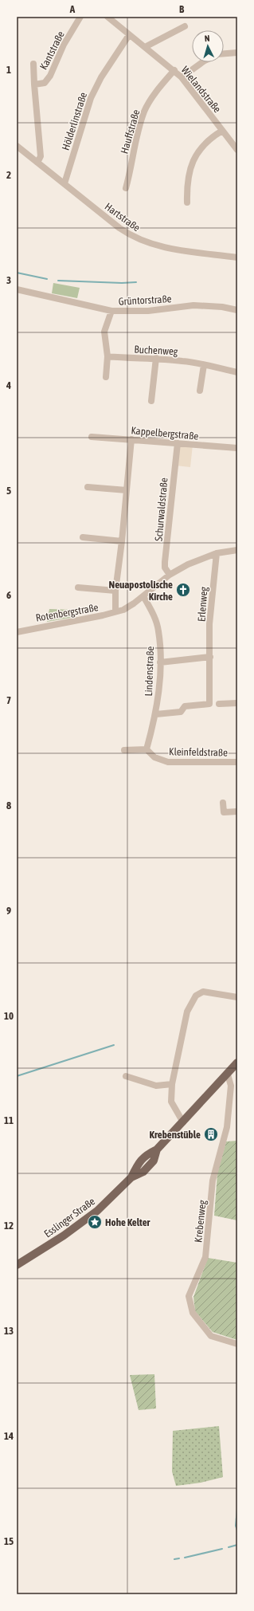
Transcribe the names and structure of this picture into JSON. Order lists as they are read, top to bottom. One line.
{"streets":{"main road":["Esslinger Straße"],"street":["Kantstraße","Wielandstraße","Hölderlinstraße","Hauffstraße","Hartstraße","Grüntorstraße","Buchenweg","Kappelbergstraße","Schurwaldstraße","Erlenweg","Rotenbergstraße","Lindenstraße","Kleinfeldstraße","Krebenweg"]},"crossings":[["Wielandstraße","Hölderlinstraße"],["Wielandstraße","Hauffstraße"],["Hölderlinstraße","Hartstraße"],["Kappelbergstraße","Schurwaldstraße"],["Schurwaldstraße","Rotenbergstraße"],["Erlenweg","Rotenbergstraße"],["Erlenweg","Lindenstraße"],["Rotenbergstraße","Lindenstraße"],["Lindenstraße","Kleinfeldstraße"],["Esslinger Straße","Krebenweg"]],"places":{"church":["Neuapostolische Kirche"],"building":["Krebenstüble"],"place":["Hohe Kelter"]},"north":"top","grid":{"columns":["A","B"],"rows":["1","2","3","4","5","6","7","8","9","10","11","12","13","14","15"]}}
